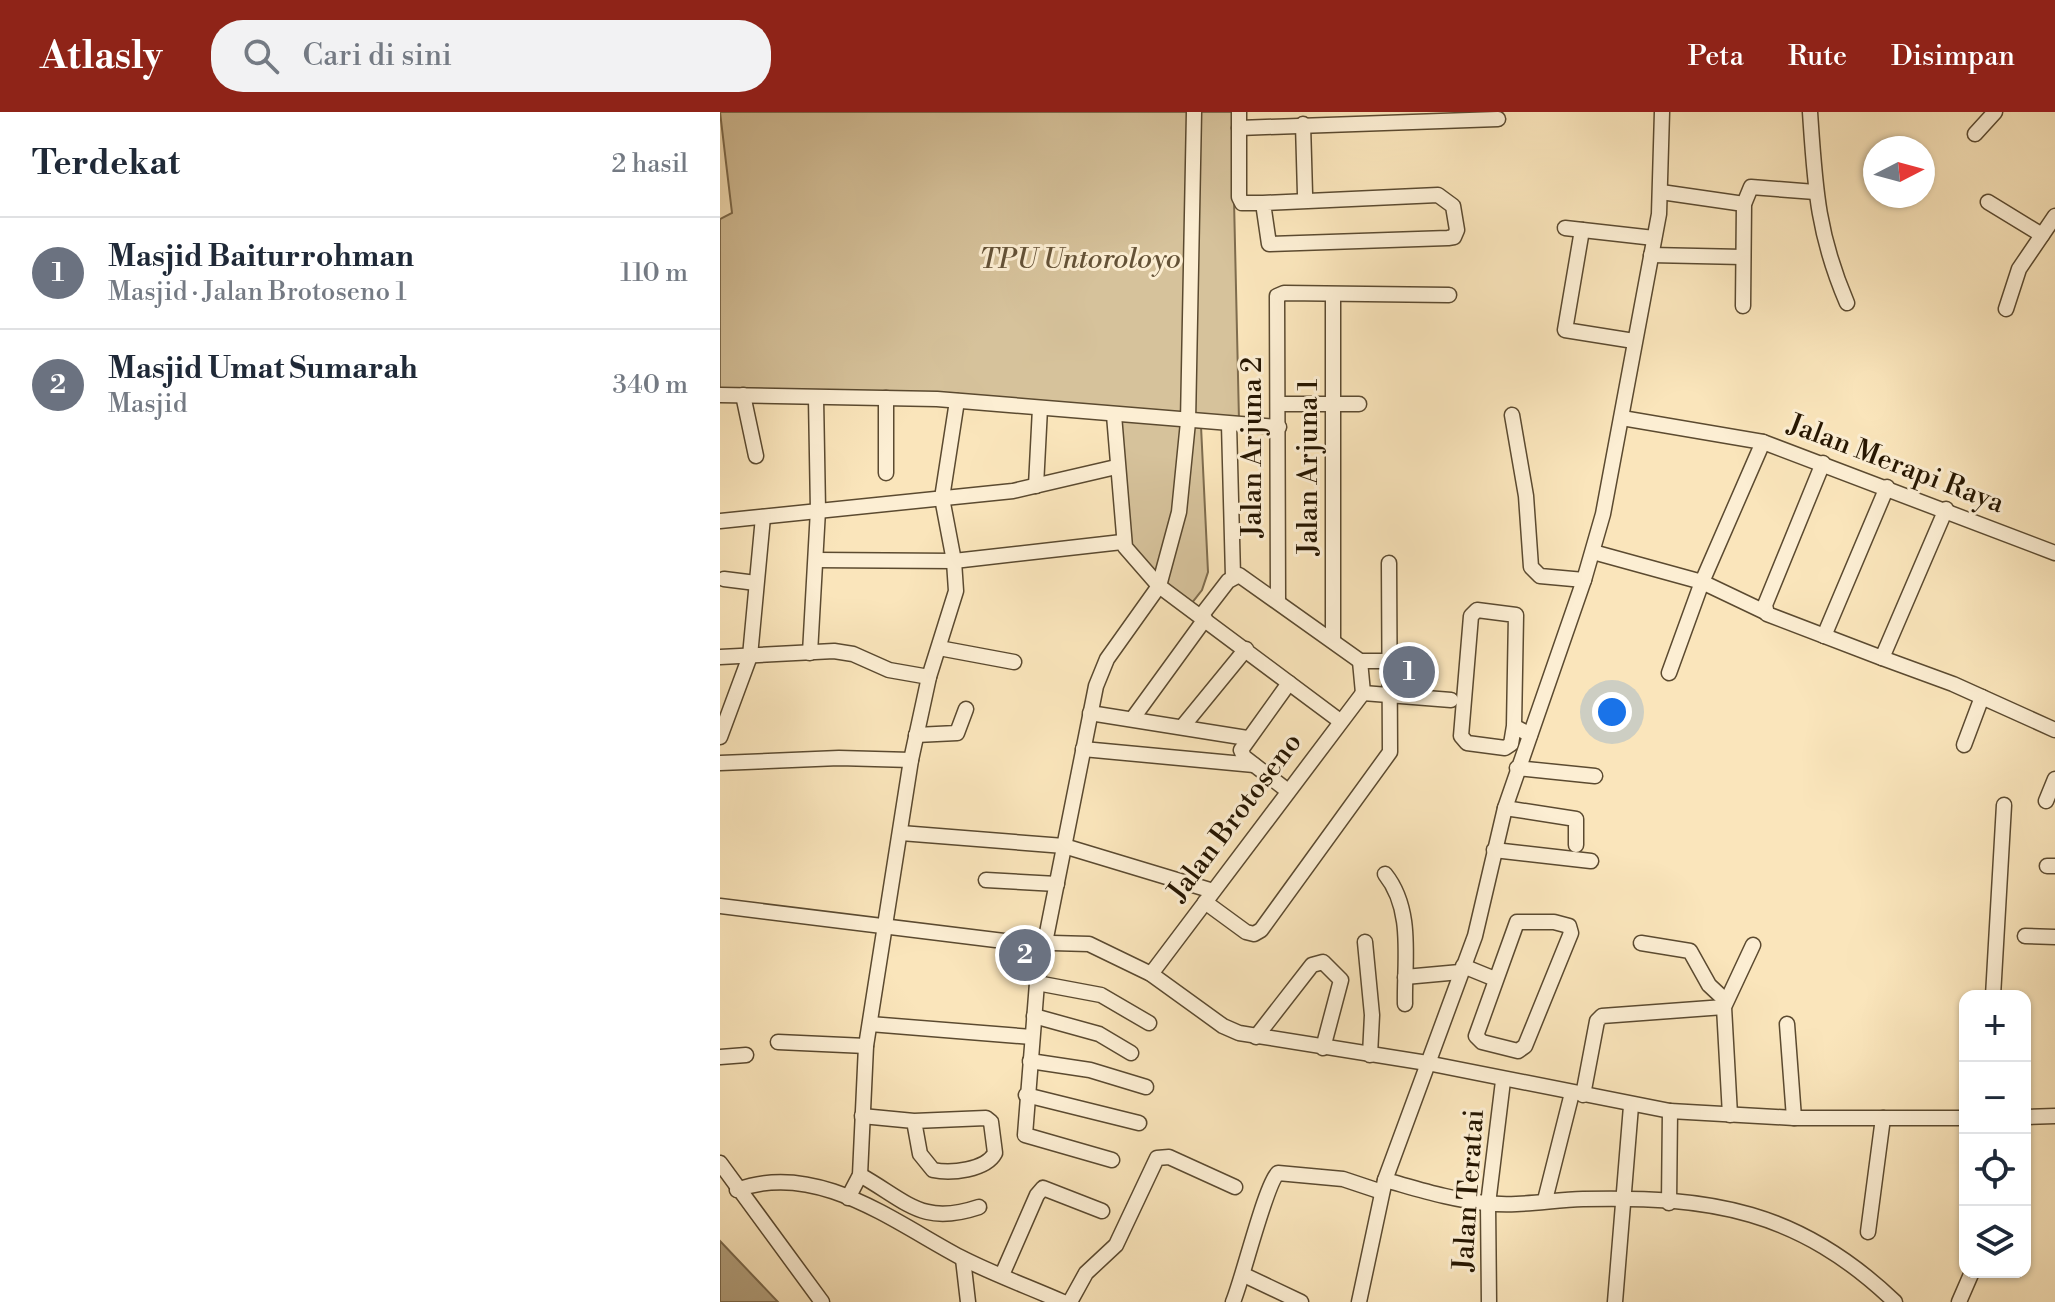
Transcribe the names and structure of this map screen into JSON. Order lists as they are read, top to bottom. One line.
{"streets":{"street":["Jalan Arjuna 2","Jalan Merapi Raya","Jalan Arjuna 1","Jalan Brotoseno","Jalan Teratai"]},"crossings":[["Jalan Arjuna 2","Jalan Arjuna 1"]],"parks":["TPU Untoroloyo"],"north":"right","page":{"header":"Atlasly","search":"Cari di sini","nav":["Peta","Rute","Disimpan"],"heading":["Terdekat","2 hasil"],"list":[{"mark":"1","name":"Masjid Baiturrohman","note":"Masjid · Jalan Brotoseno 1","value":"110 m"},{"mark":"2","name":"Masjid Umat Sumarah","note":"Masjid","value":"340 m"}],"pins":["1","2"],"map_buttons":["+","−"]}}
